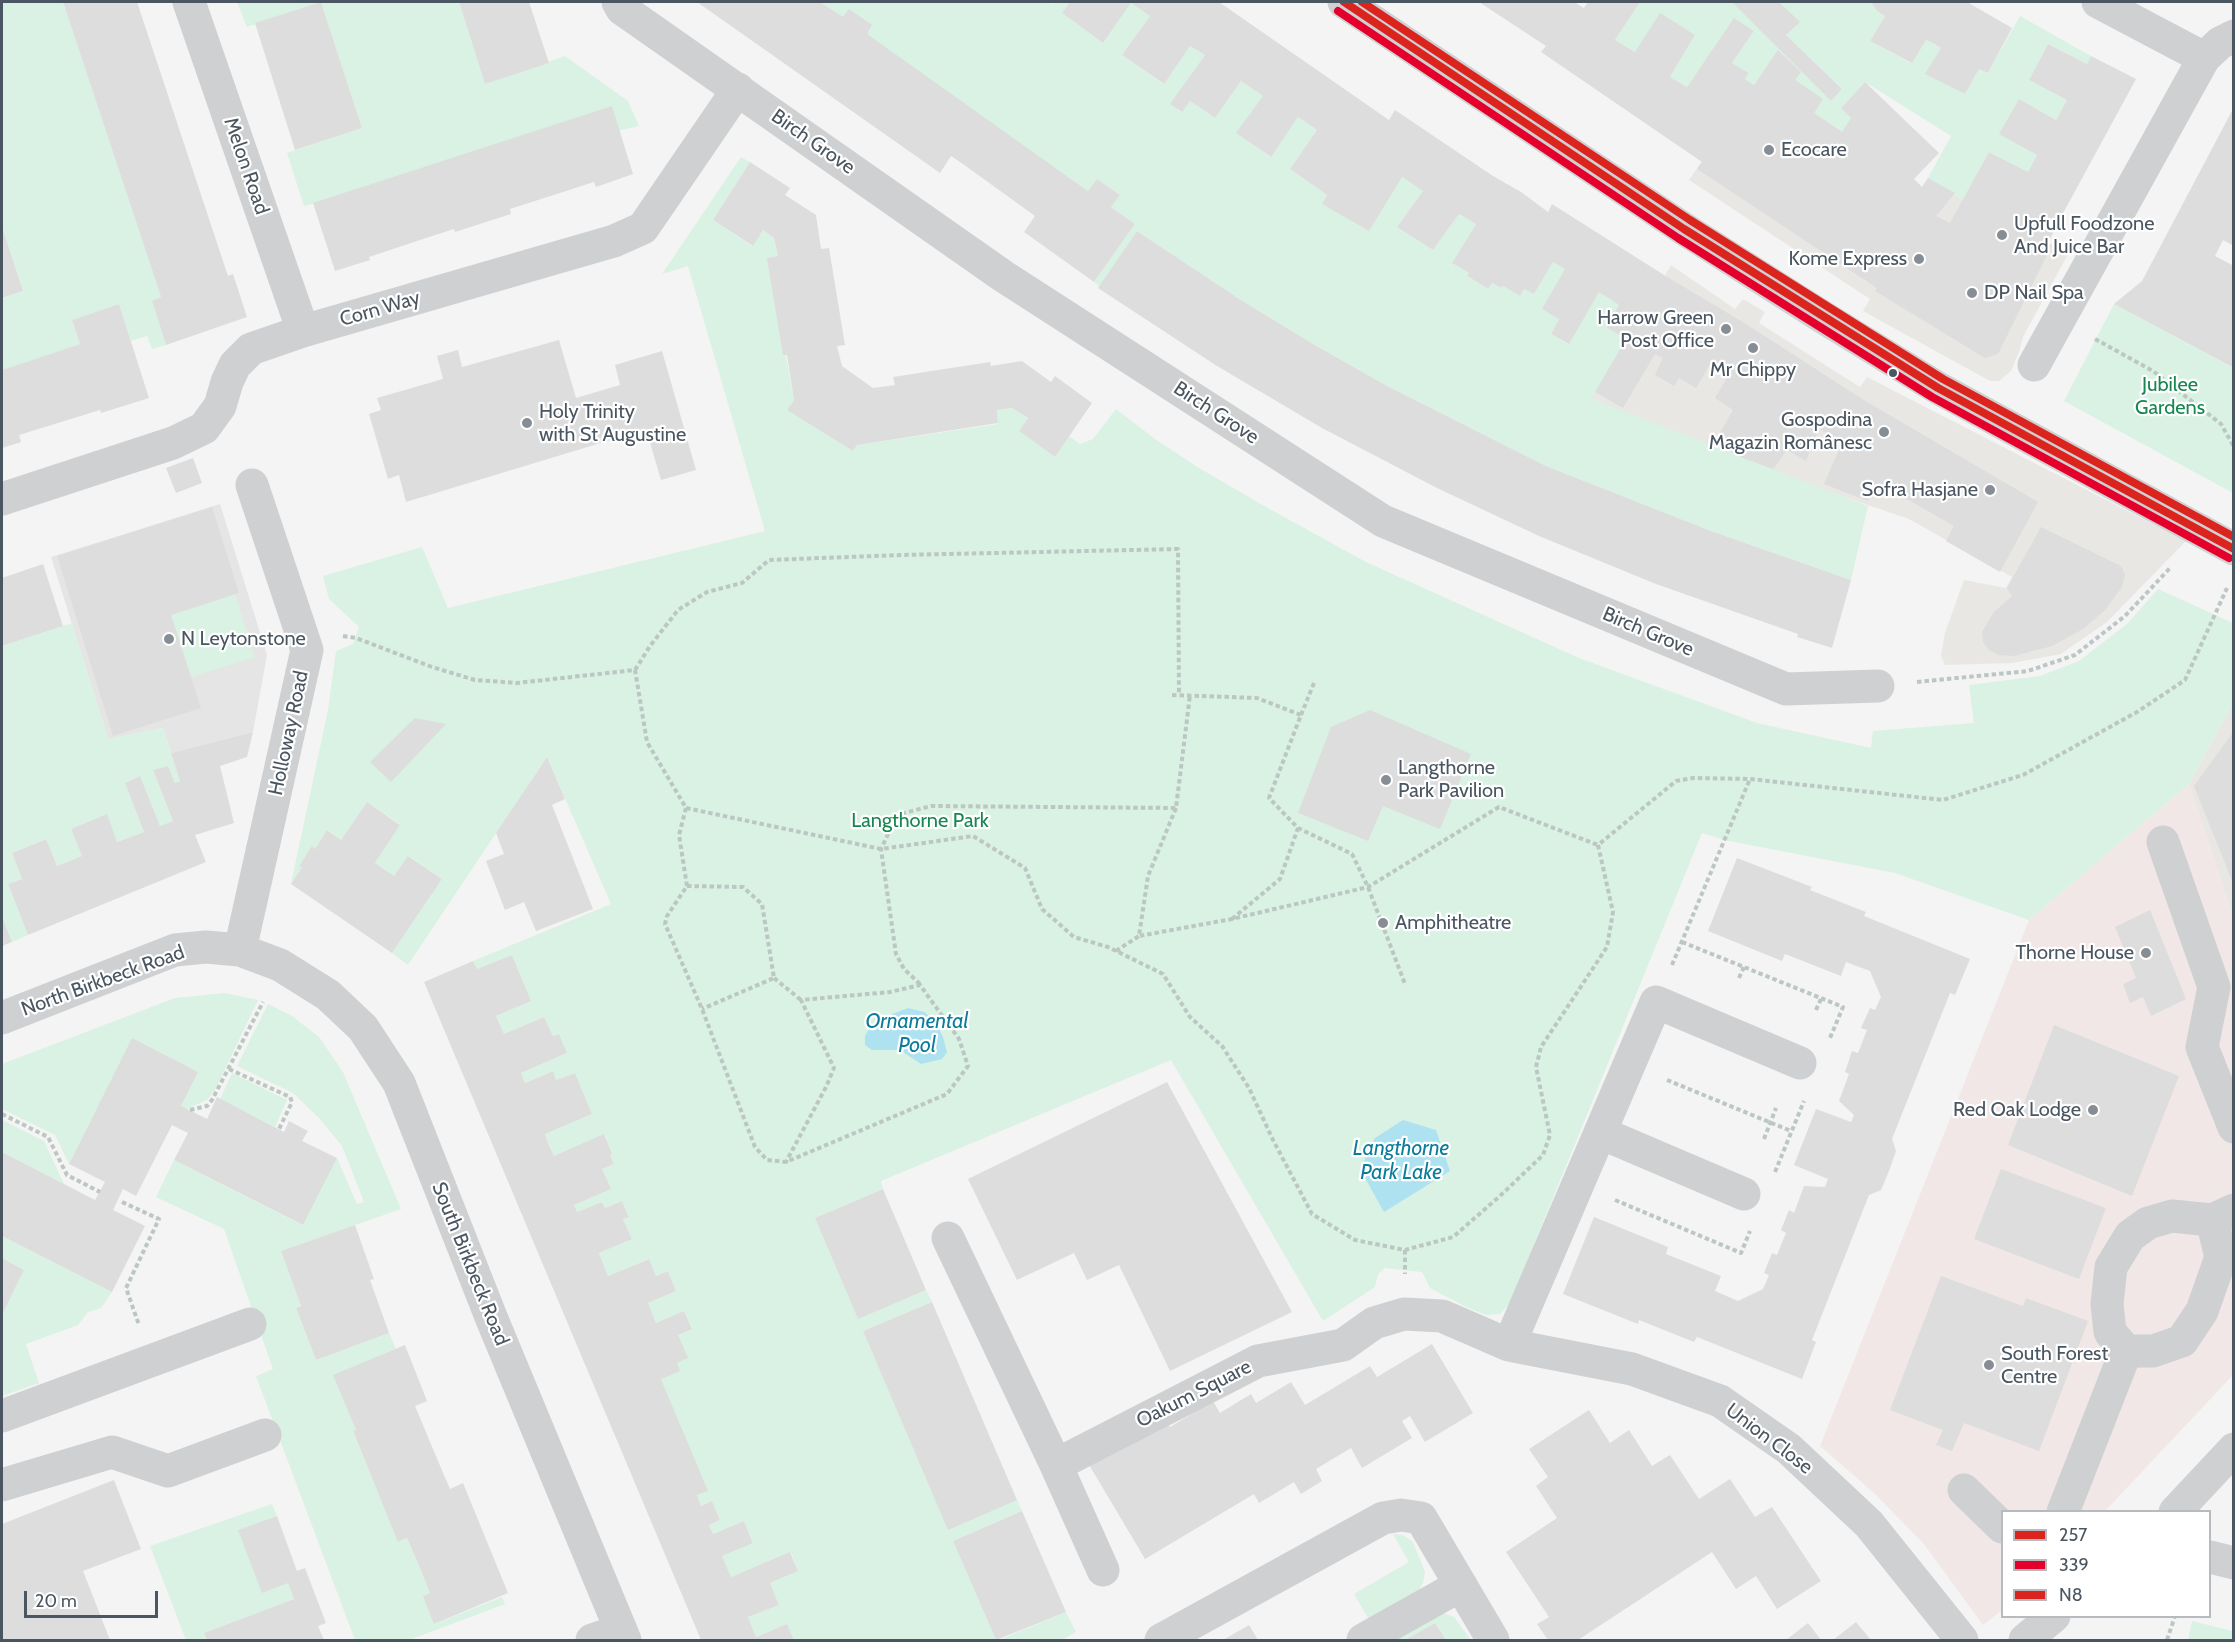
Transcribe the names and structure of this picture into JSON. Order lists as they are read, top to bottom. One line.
{"streets":{"street":["Birch Grove","Melon Road","Corn Way","Holloway Road","North Birkbeck Road","South Birkbeck Road","Oakum Square","Union Close"]},"crossings":[["Birch Grove","Corn Way"],["Melon Road","Corn Way"],["Holloway Road","North Birkbeck Road"],["Holloway Road","South Birkbeck Road"],["North Birkbeck Road","South Birkbeck Road"],["Oakum Square","Union Close"]],"water":["Ornamental Pool","Langthorne Park Lake"],"parks":["Jubilee Gardens","Langthorne Park"],"places":["Ecocare","Upfull Foodzone And Juice Bar","Kome Express","DP Nail Spa","Harrow Green Post Office","Mr Chippy","Holy Trinity with St Augustine","Gospodina Magazin Românesc","Sofra Hasjane","N Leytonstone","Langthorne Park Pavilion","Amphitheatre","Thorne House","Red Oak Lodge","South Forest Centre"],"lines":["transit line 257","transit line N8","transit line 339"],"legend":["257","339","N8"],"scale_bar":"20 m"}
